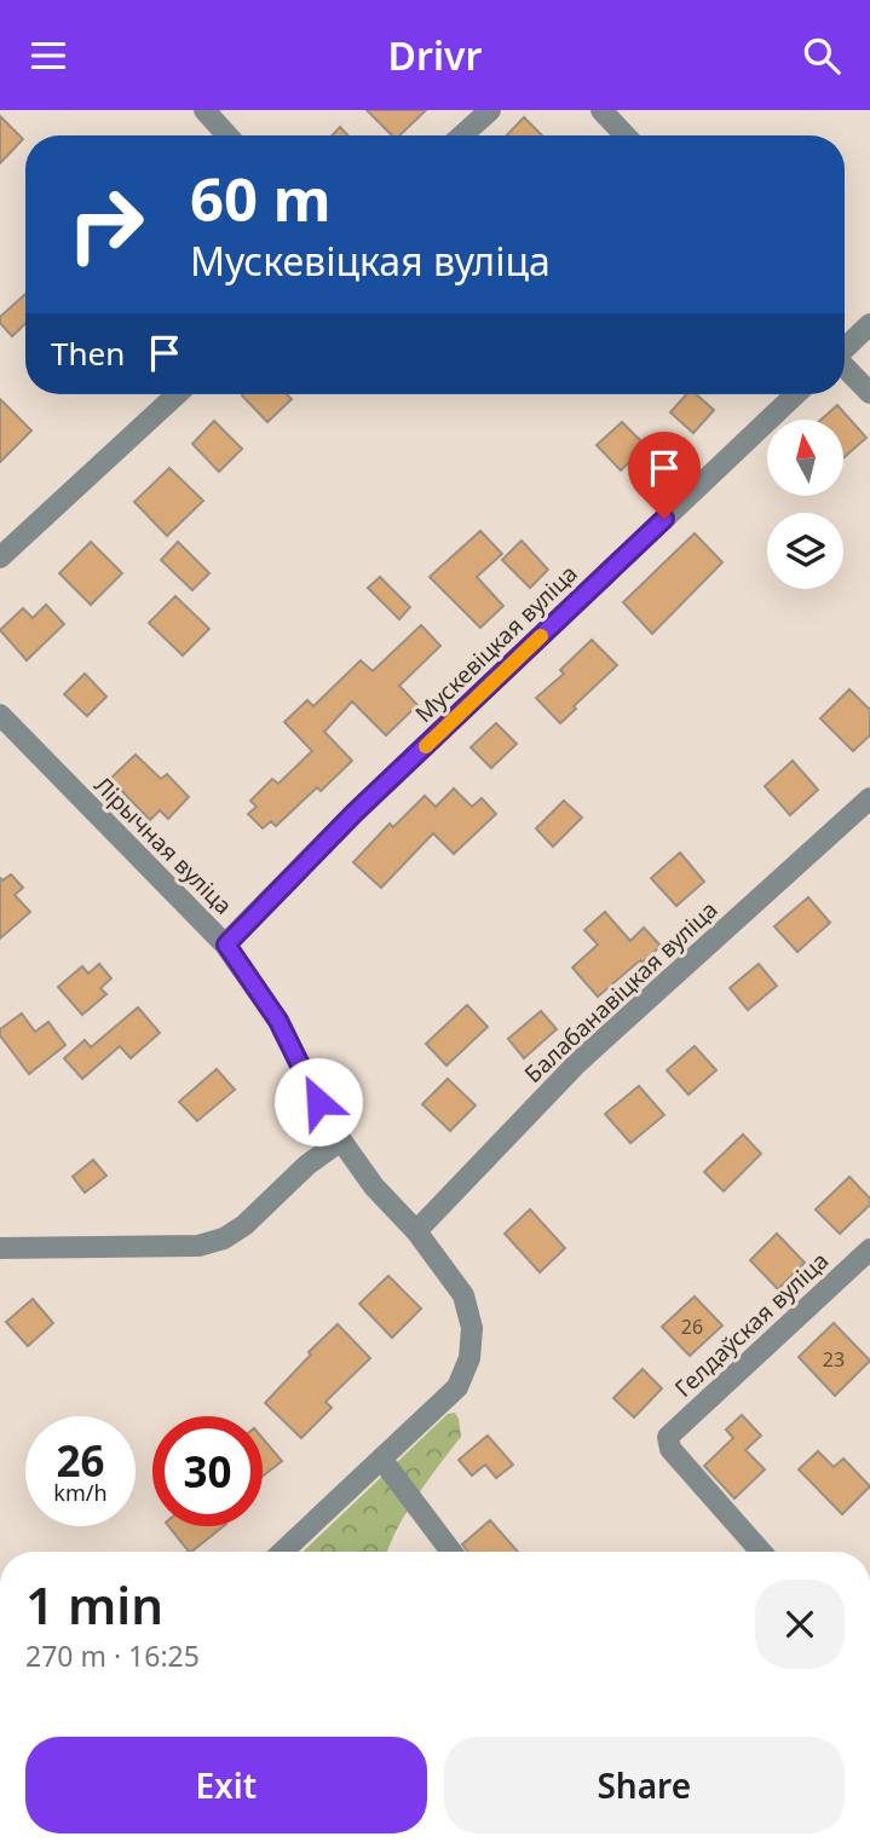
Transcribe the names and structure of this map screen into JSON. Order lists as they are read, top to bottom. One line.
{"streets":{"street":["Мускевіцкая вуліца","Лірычная вуліца","Балабанавіцкая вуліца","Гелдаўская вуліца"]},"crossings":[["Мускевіцкая вуліца","Лірычная вуліца"],["Лірычная вуліца","Балабанавіцкая вуліца"]],"house_numbers":["26","23"],"north":"top","page":{"header":"Drivr","turn":["60 m","Мускевіцкая вуліца"],"then":"Then","speed":"26 km/h","limit":"30","heading":["1 min","270 m · 16:25"],"buttons":["Exit","Share"]}}
